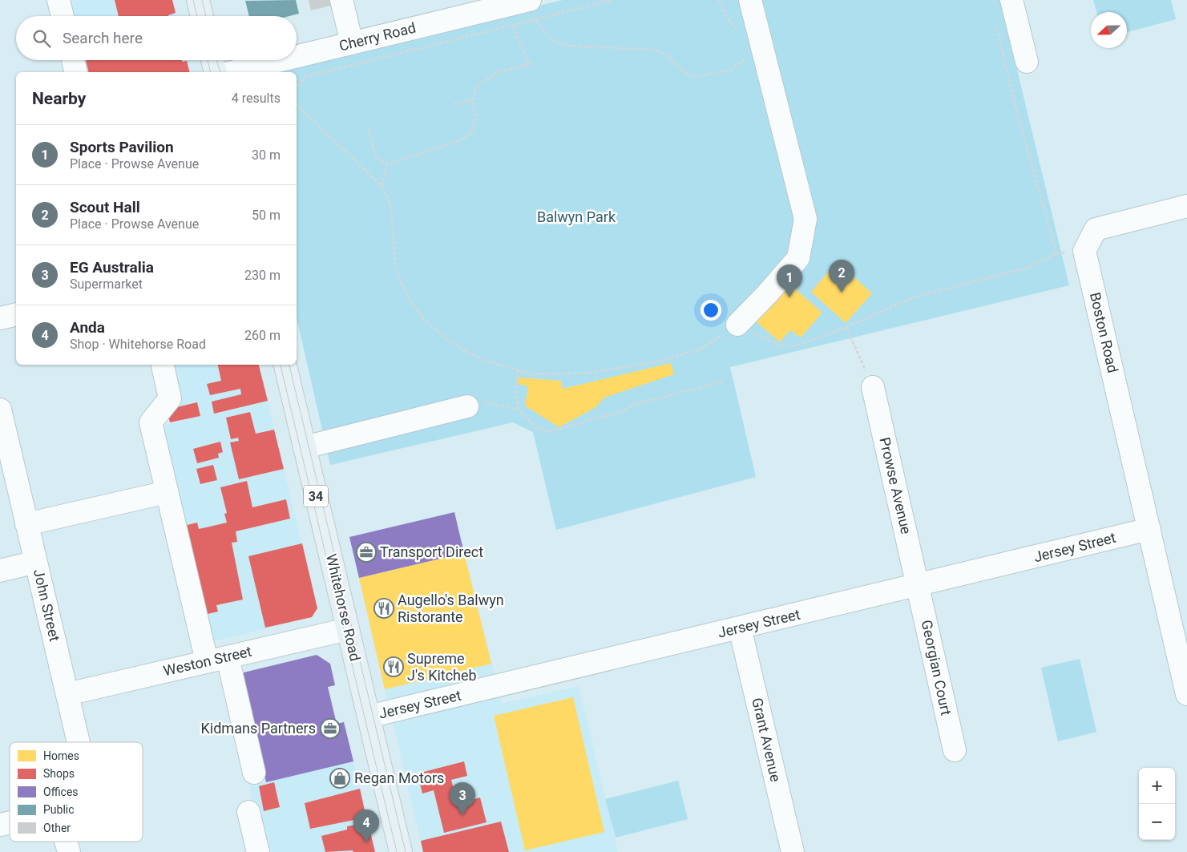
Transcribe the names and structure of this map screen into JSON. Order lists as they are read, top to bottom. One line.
{"streets":{"main road":["34","Whitehorse Road"],"street":["Cherry Road","Boston Road","Prowse Avenue","Jersey Street","John Street","Weston Street","Georgian Court","Grant Avenue"]},"crossings":[["Boston Road","Jersey Street"],["Prowse Avenue","Jersey Street"],["Prowse Avenue","Georgian Court"],["Jersey Street","Whitehorse Road"],["Jersey Street","Georgian Court"],["Jersey Street","Grant Avenue"],["John Street","Weston Street"],["Whitehorse Road","Weston Street"]],"parks":["Balwyn Park"],"places":{"office":["Transport Direct","Kidmans Partners"],"restaurant":["Augello's Balwyn Ristorante","Supreme J's Kitcheb"],"shop":["Regan Motors"]},"legend":["Homes","Shops","Offices","Public","Other"],"north":"left","page":{"search":"Search here","heading":["Nearby","4 results"],"list":[{"mark":"1","name":"Sports Pavilion","note":"Place · Prowse Avenue","value":"30 m"},{"mark":"2","name":"Scout Hall","note":"Place · Prowse Avenue","value":"50 m"},{"mark":"3","name":"EG Australia","note":"Supermarket","value":"230 m"},{"mark":"4","name":"Anda","note":"Shop · Whitehorse Road","value":"260 m"}],"pins":["2","1","3","4"],"map_buttons":["+","−"]}}
